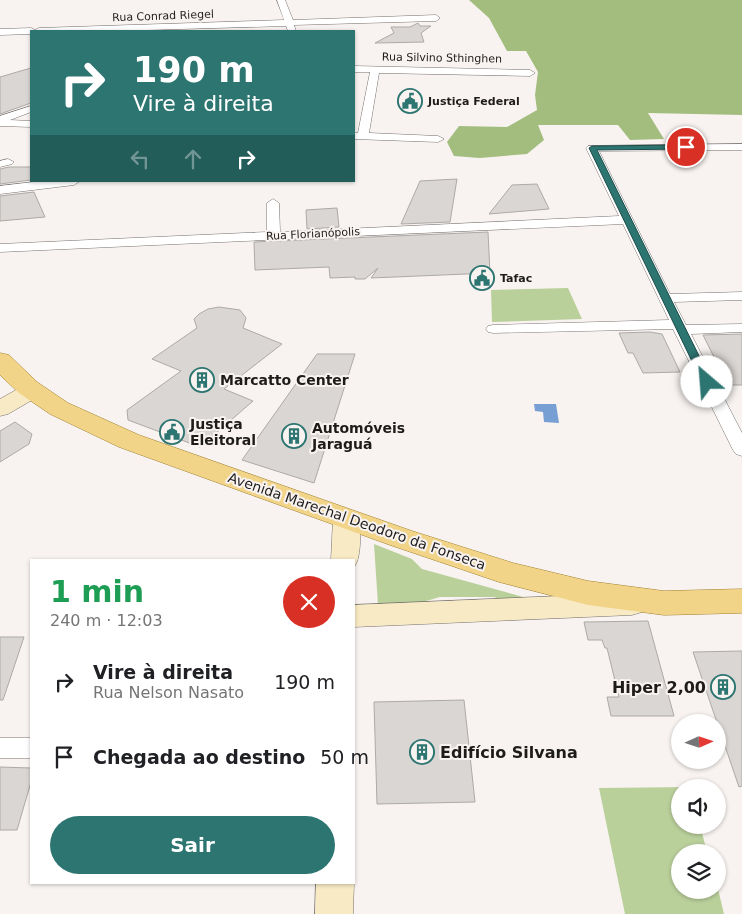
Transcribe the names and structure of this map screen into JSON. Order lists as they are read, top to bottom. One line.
{"streets":{"main road":["Avenida Marechal Deodoro da Fonseca"],"street":["Rua Conrad Riegel","Rua Silvino Sthinghen","Rua Florianópolis"]},"places":{"public building":["Justiça Federal","Tafac","Justiça Eleitoral"],"building":["Marcatto Center","Automóveis Jaraguá","Hiper 2,00","Edifício Silvana"]},"north":"right","page":{"turn":["190 m","Vire à direita"],"heading":["1 min","240 m · 12:03"],"list":[{"name":"Vire à direita","note":"Rua Nelson Nasato","value":"190 m"},{"name":"Chegada ao destino","value":"50 m"}],"buttons":"Sair"}}
